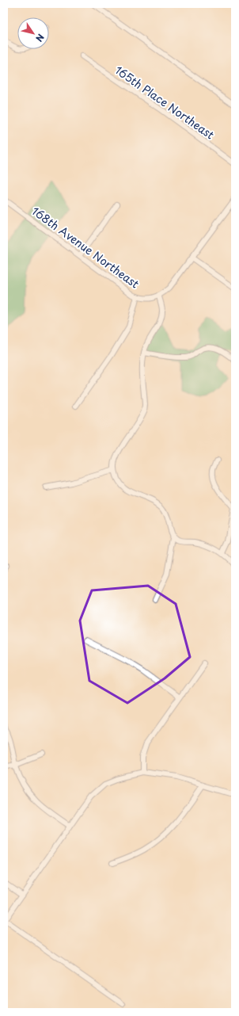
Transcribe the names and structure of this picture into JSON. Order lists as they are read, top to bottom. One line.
{"streets":{"street":["165th Place Northeast","168th Avenue Northeast"]},"north":"bottom right"}
